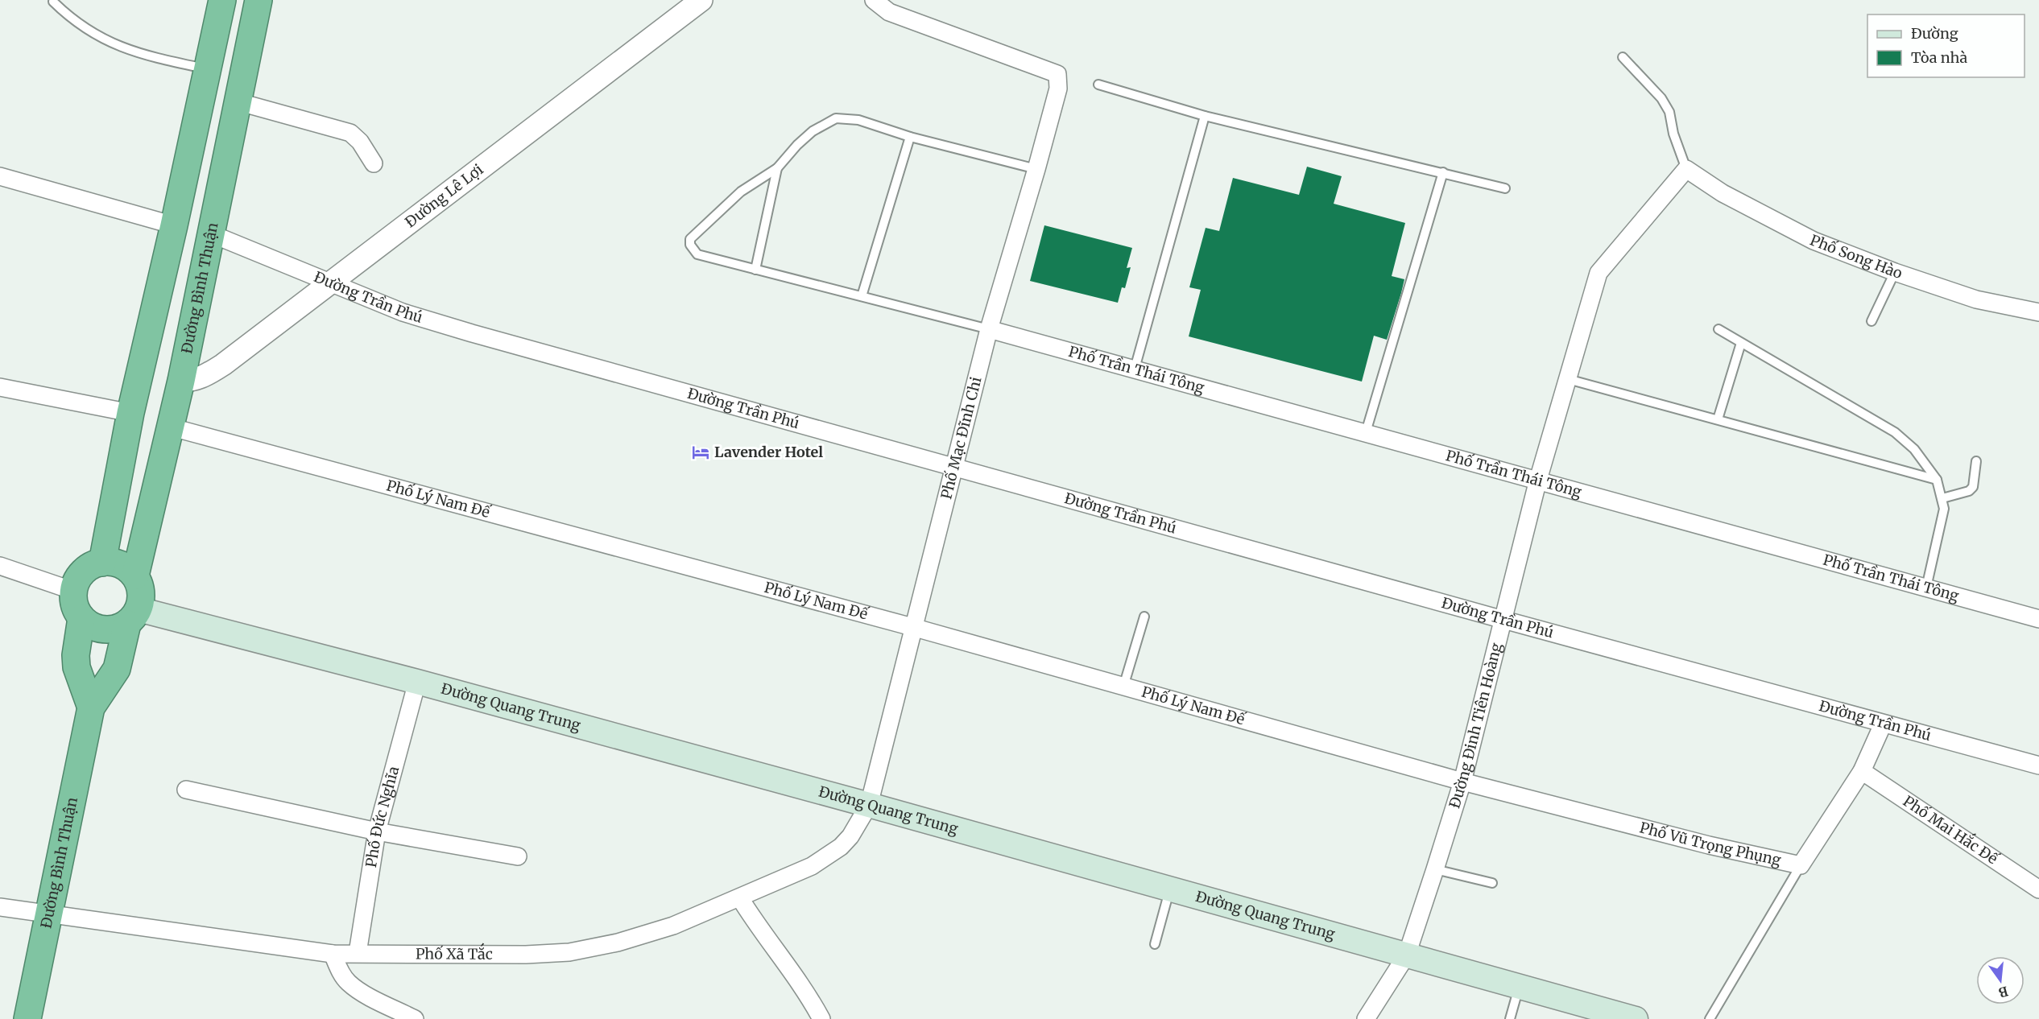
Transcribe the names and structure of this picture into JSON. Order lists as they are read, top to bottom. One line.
{"streets":{"highway":["Đường Bình Thuận"],"main road":["Đường Quang Trung"],"street":["Đường Lê Lợi","Phố Song Hào","Đường Trần Phú","Phố Trần Thái Tông","Phố Mạc Đĩnh Chi","Phố Lý Nam Đế","Đường Đinh Tiên Hoàng","Phố Đức Nghĩa","Phố Mai Hắc Đế","Phố Vũ Trọng Phụng","Phố Xã Tắc"]},"crossings":[["Đường Lê Lợi","Đường Bình Thuận"],["Đường Lê Lợi","Đường Trần Phú"],["Phố Song Hào","Đường Đinh Tiên Hoàng"],["Đường Bình Thuận","Đường Trần Phú"],["Đường Bình Thuận","Phố Lý Nam Đế"],["Đường Bình Thuận","Đường Quang Trung"],["Đường Bình Thuận","Phố Xã Tắc"],["Đường Trần Phú","Phố Mạc Đĩnh Chi"],["Đường Trần Phú","Đường Đinh Tiên Hoàng"],["Đường Trần Phú","Phố Vũ Trọng Phụng"],["Phố Trần Thái Tông","Phố Mạc Đĩnh Chi"],["Phố Trần Thái Tông","Đường Đinh Tiên Hoàng"],["Phố Mạc Đĩnh Chi","Phố Lý Nam Đế"],["Phố Mạc Đĩnh Chi","Đường Quang Trung"],["Phố Mạc Đĩnh Chi","Phố Xã Tắc"],["Phố Lý Nam Đế","Đường Đinh Tiên Hoàng"],["Phố Lý Nam Đế","Phố Vũ Trọng Phụng"],["Đường Quang Trung","Đường Đinh Tiên Hoàng"],["Đường Quang Trung","Phố Đức Nghĩa"],["Đường Quang Trung","Phố Xã Tắc"],["Đường Đinh Tiên Hoàng","Phố Vũ Trọng Phụng"],["Phố Đức Nghĩa","Phố Xã Tắc"],["Phố Mai Hắc Đế","Phố Vũ Trọng Phụng"]],"places":{"hotel":["Lavender Hotel"]},"legend":["Đường","Tòa nhà"],"north":"bottom"}
